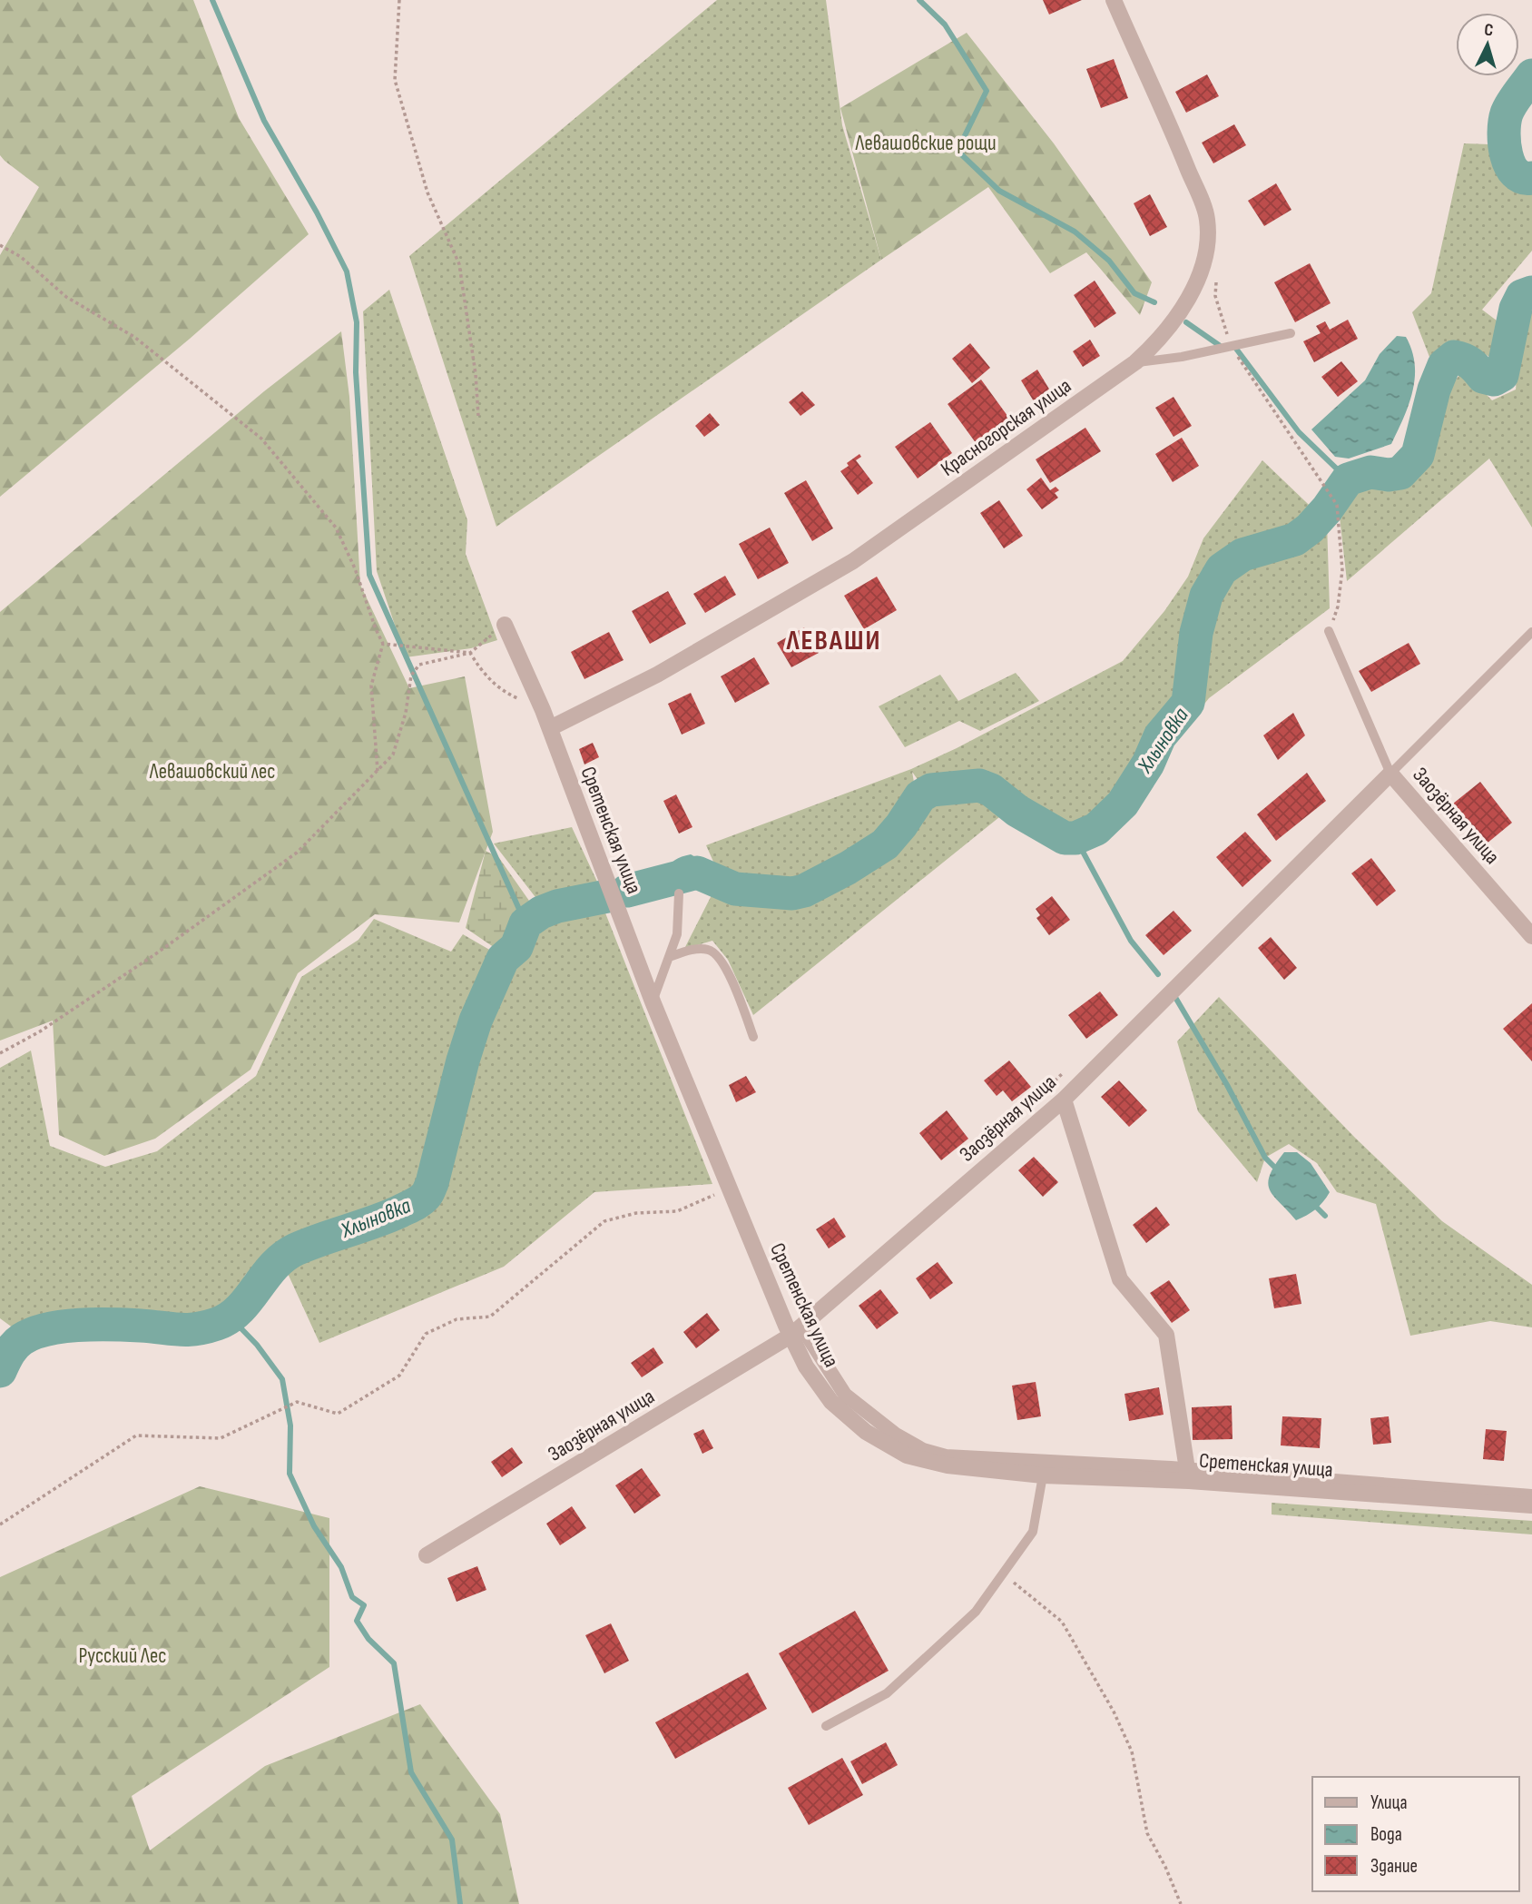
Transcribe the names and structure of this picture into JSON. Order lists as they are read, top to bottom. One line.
{"streets":{"street":["Красногорская улица","Заозёрная улица","Сретенская улица"]},"crossings":[["Красногорская улица","Сретенская улица"],["Заозёрная улица","Сретенская улица"]],"districts":["ЛЕВАШИ"],"water":["Хлыновка"],"parks":["Левашовские рощи","Левашовский лес","Русский Лес"],"legend":["Улица","Вода","Здание"],"north":"top"}
